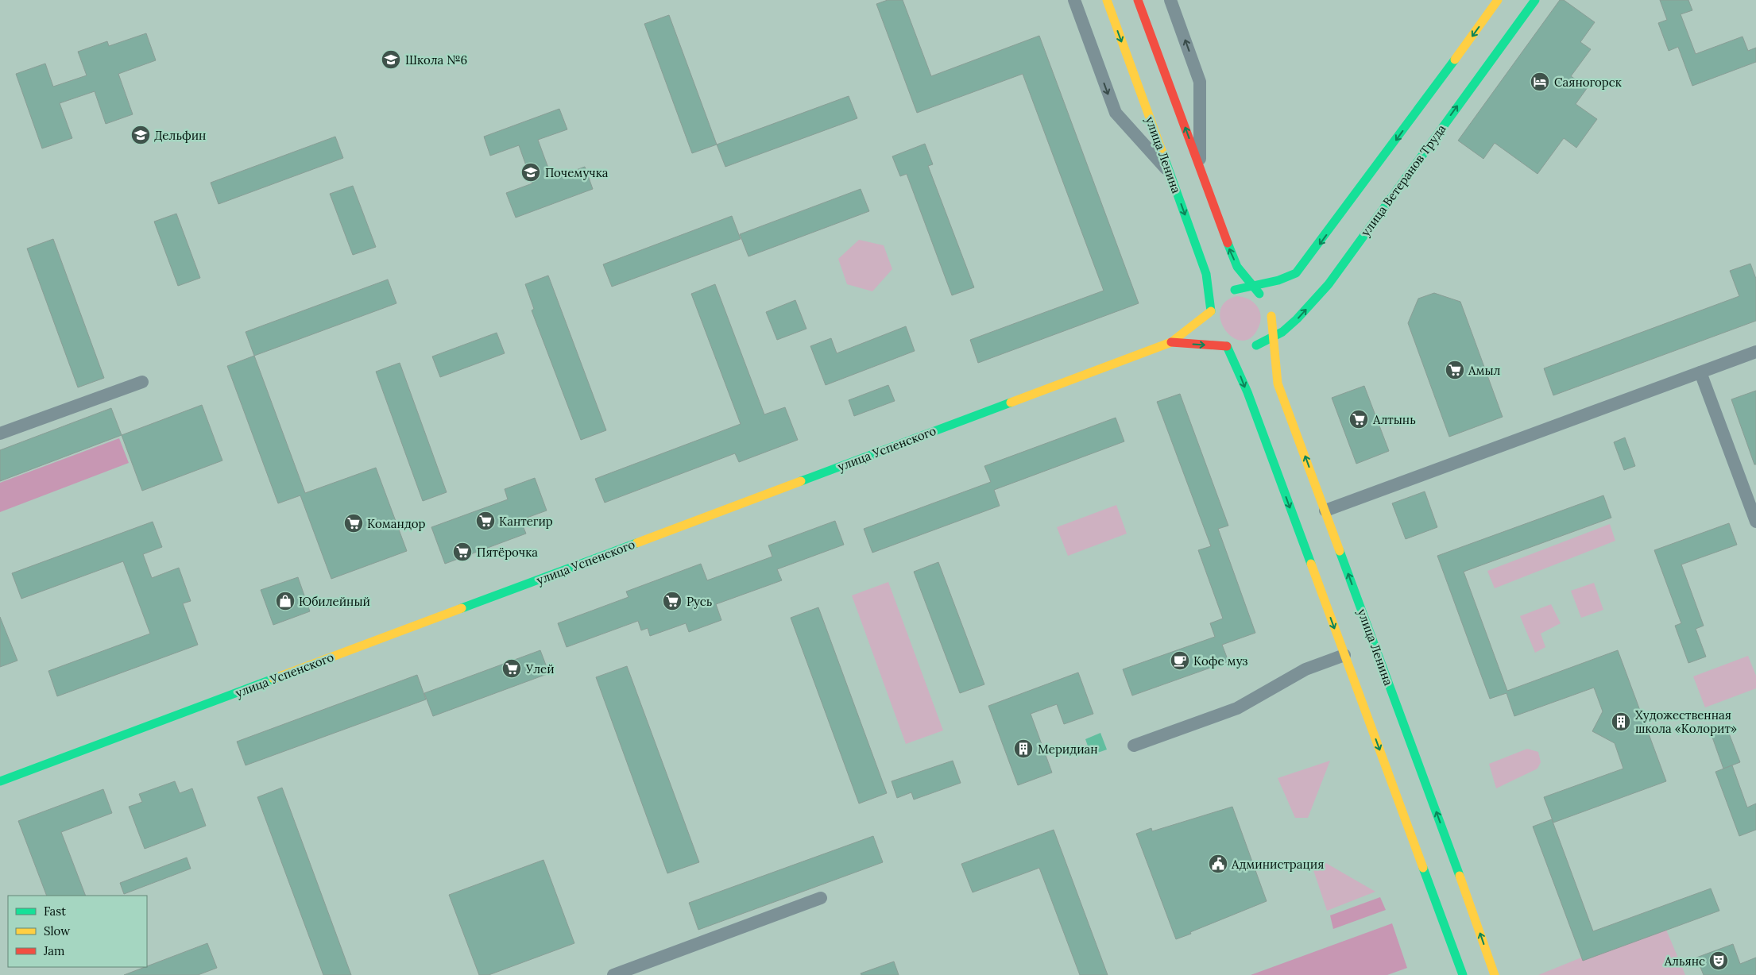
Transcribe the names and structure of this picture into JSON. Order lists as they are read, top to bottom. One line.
{"streets":{"main road":["улица Ленина","улица Ветеранов Труда","улица Успенского"]},"crossings":[["улица Ленина","улица Ветеранов Труда"]],"places":{"school or university":["Школа №6","Дельфин","Почемучка"],"hotel":["Саяногорск"],"supermarket":["Амыл","Алтынь","Кантегир","Командор","Пятёрочка","Русь","Улей"],"shop":["Юбилейный"],"cafe":["Кофе муз"],"building":["Художественная школа «Колорит»","Меридиан"],"public building":["Администрация"],"theatre":["Альянс"]},"legend":["Fast","Slow","Jam"]}
